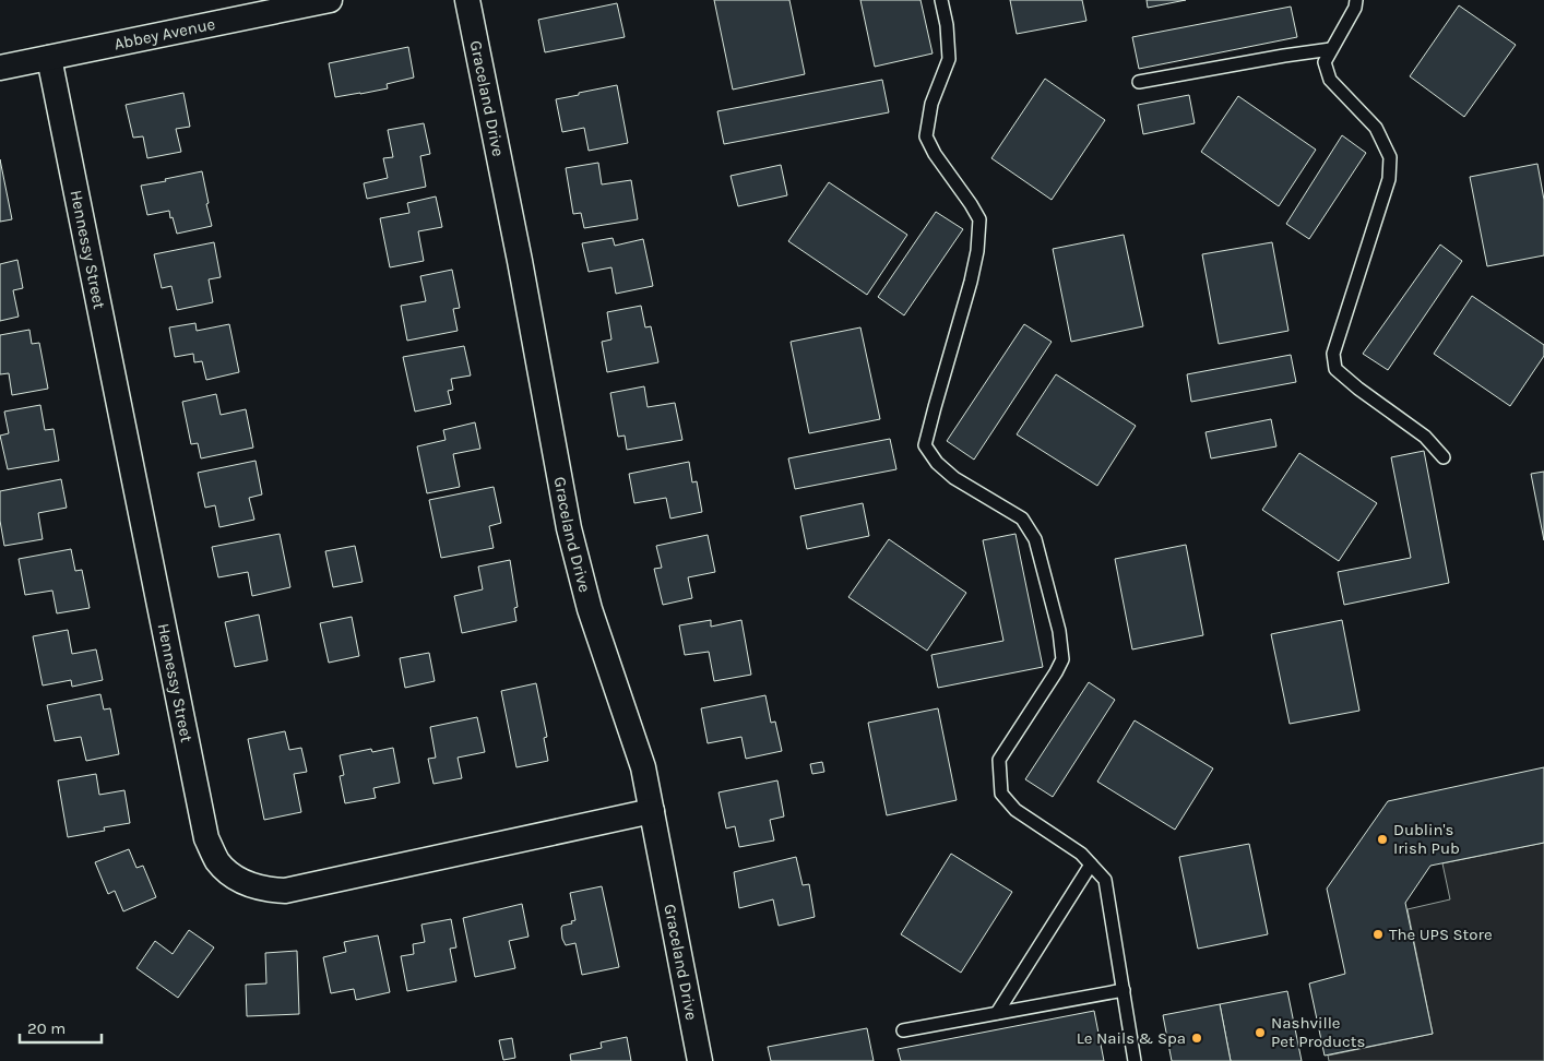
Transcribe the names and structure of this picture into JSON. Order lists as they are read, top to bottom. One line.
{"streets":{"street":["Abbey Avenue","Graceland Drive","Hennessy Street"]},"crossings":[["Abbey Avenue","Hennessy Street"],["Graceland Drive","Hennessy Street"]],"places":["Dublin's Irish Pub","The UPS Store","Nashville Pet Products","Le Nails & Spa"],"scale_bar":"20 m"}
